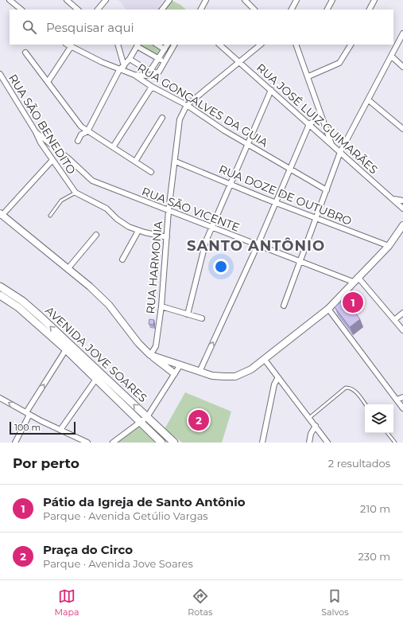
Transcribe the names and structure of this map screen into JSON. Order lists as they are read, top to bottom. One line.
{"streets":{"main road":["AVENIDA JOVE SOARES"],"street":["RUA GONÇALVES DA GUIA","RUA JOSÉ LUIZ GUIMARÃES","RUA SÃO BENEDITO","RUA DOZE DE OUTUBRO","RUA SÃO VICENTE","RUA HARMONIA"]},"crossings":[["RUA GONÇALVES DA GUIA","RUA HARMONIA"],["RUA SÃO BENEDITO","RUA SÃO VICENTE"],["RUA SÃO BENEDITO","RUA HARMONIA"],["RUA DOZE DE OUTUBRO","RUA HARMONIA"],["RUA SÃO VICENTE","RUA HARMONIA"]],"districts":["SANTO ANTÔNIO"],"scale_bar":"100 m","page":{"search":"Pesquisar aqui","pins":["1","2"],"scale":"100 m","heading":["Por perto","2 resultados"],"list":[{"mark":"1","name":"Pátio da Igreja de Santo Antônio","note":"Parque · Avenida Getúlio Vargas","value":"210 m"},{"mark":"2","name":"Praça do Circo","note":"Parque · Avenida Jove Soares","value":"230 m"}],"nav":["Mapa","Rotas","Salvos"]}}
